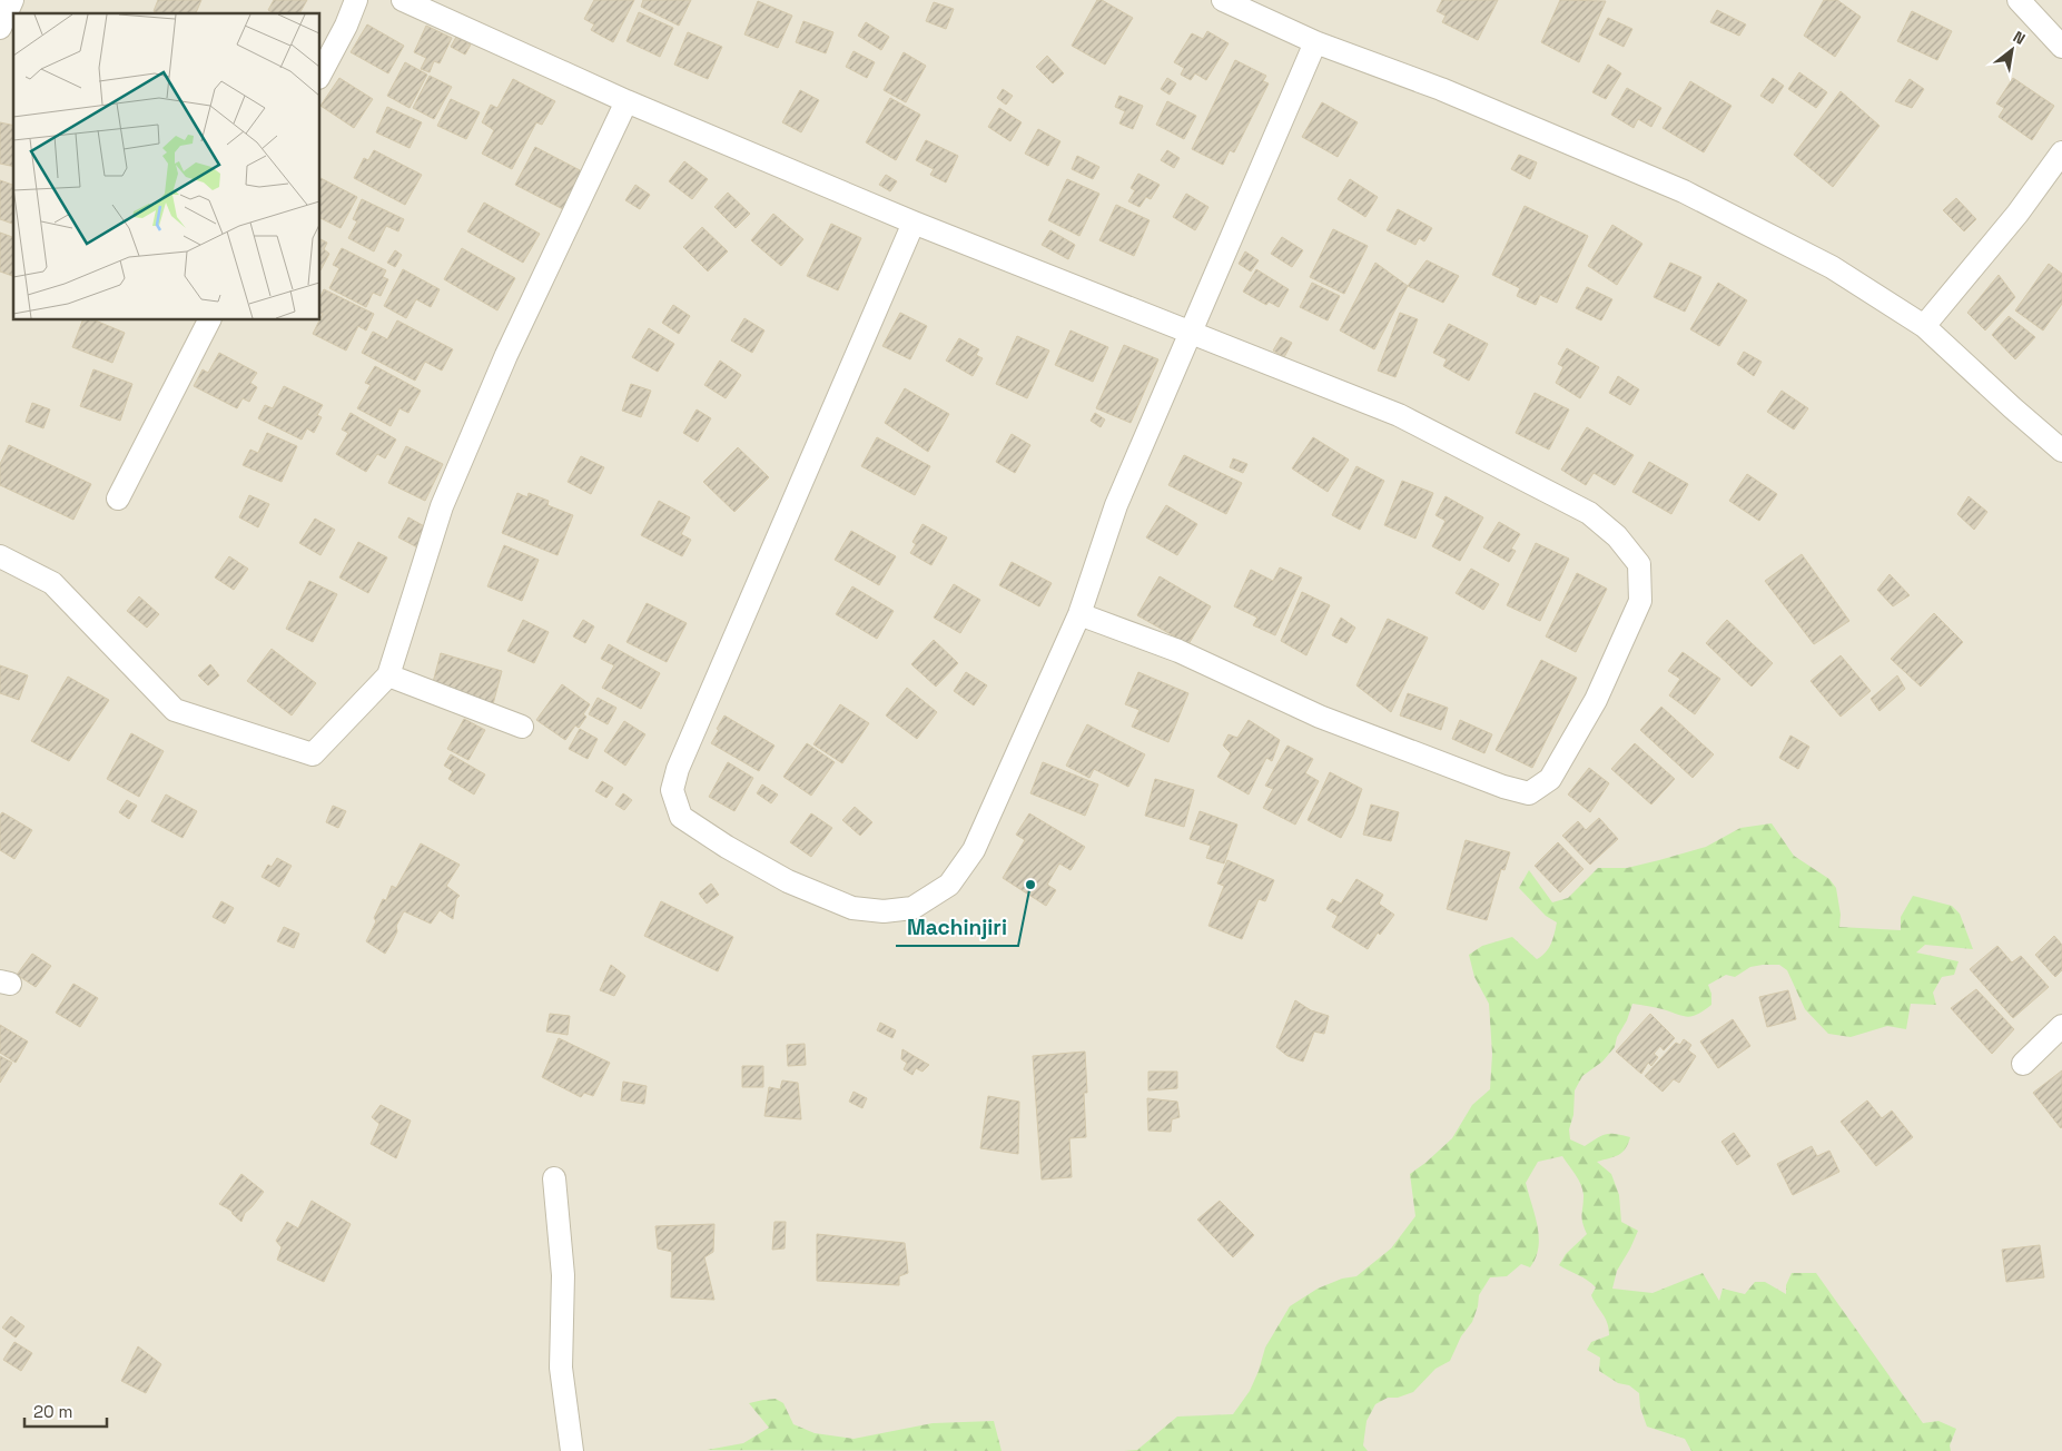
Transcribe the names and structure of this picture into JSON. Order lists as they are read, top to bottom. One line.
{"places":["Machinjiri"],"scale_bar":"20 m","north":"top right"}
